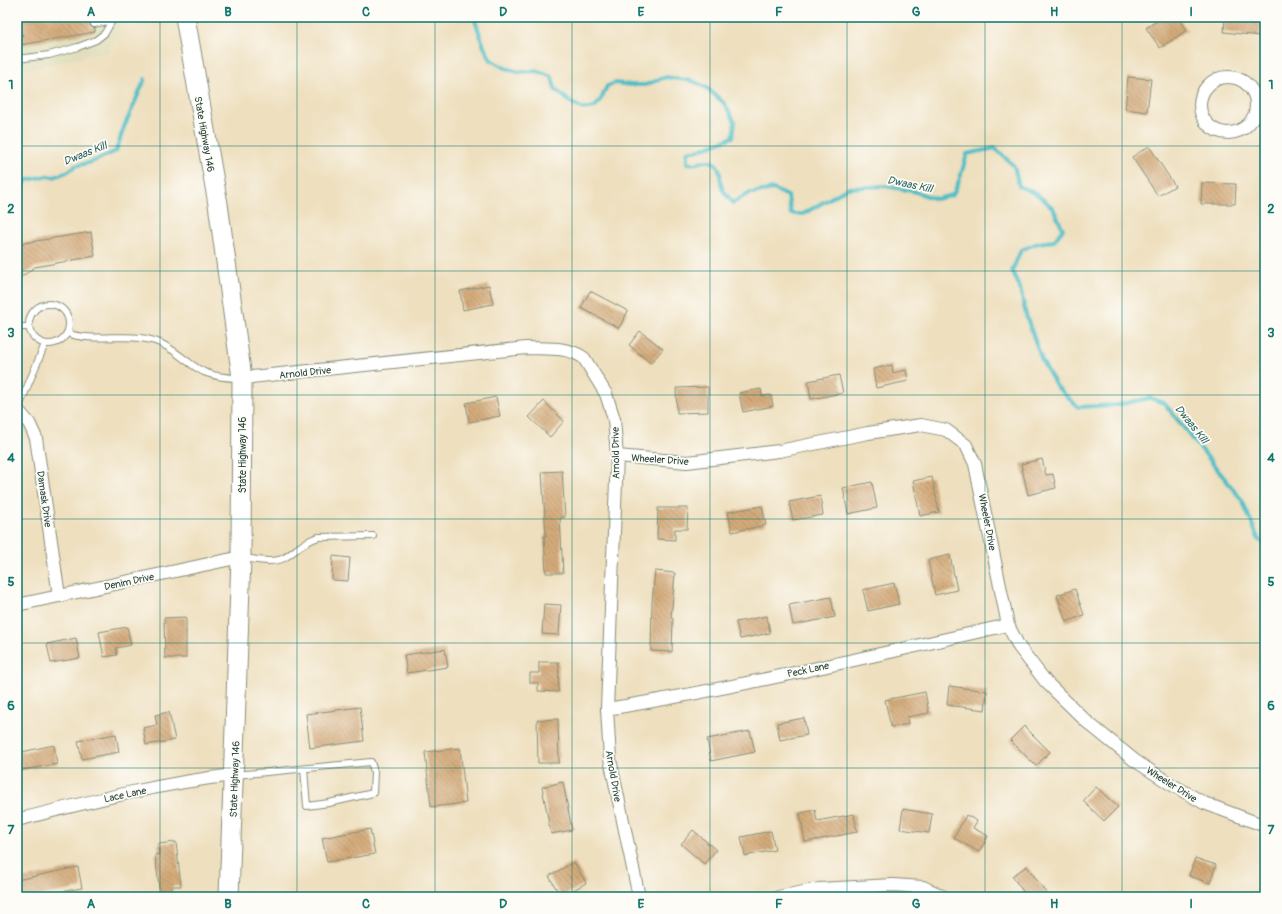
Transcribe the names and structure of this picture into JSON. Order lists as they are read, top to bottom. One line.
{"streets":{"main road":["State Highway 146"],"street":["Arnold Drive","Wheeler Drive","Damask Drive","Denim Drive","Peck Lane","Lace Lane"]},"crossings":[["State Highway 146","Arnold Drive"],["State Highway 146","Denim Drive"],["State Highway 146","Lace Lane"],["Arnold Drive","Wheeler Drive"],["Arnold Drive","Peck Lane"],["Wheeler Drive","Peck Lane"],["Damask Drive","Denim Drive"]],"water":["Dwaas Kill"],"grid":{"columns":["A","B","C","D","E","F","G","H","I"],"rows":["1","2","3","4","5","6","7"]}}
